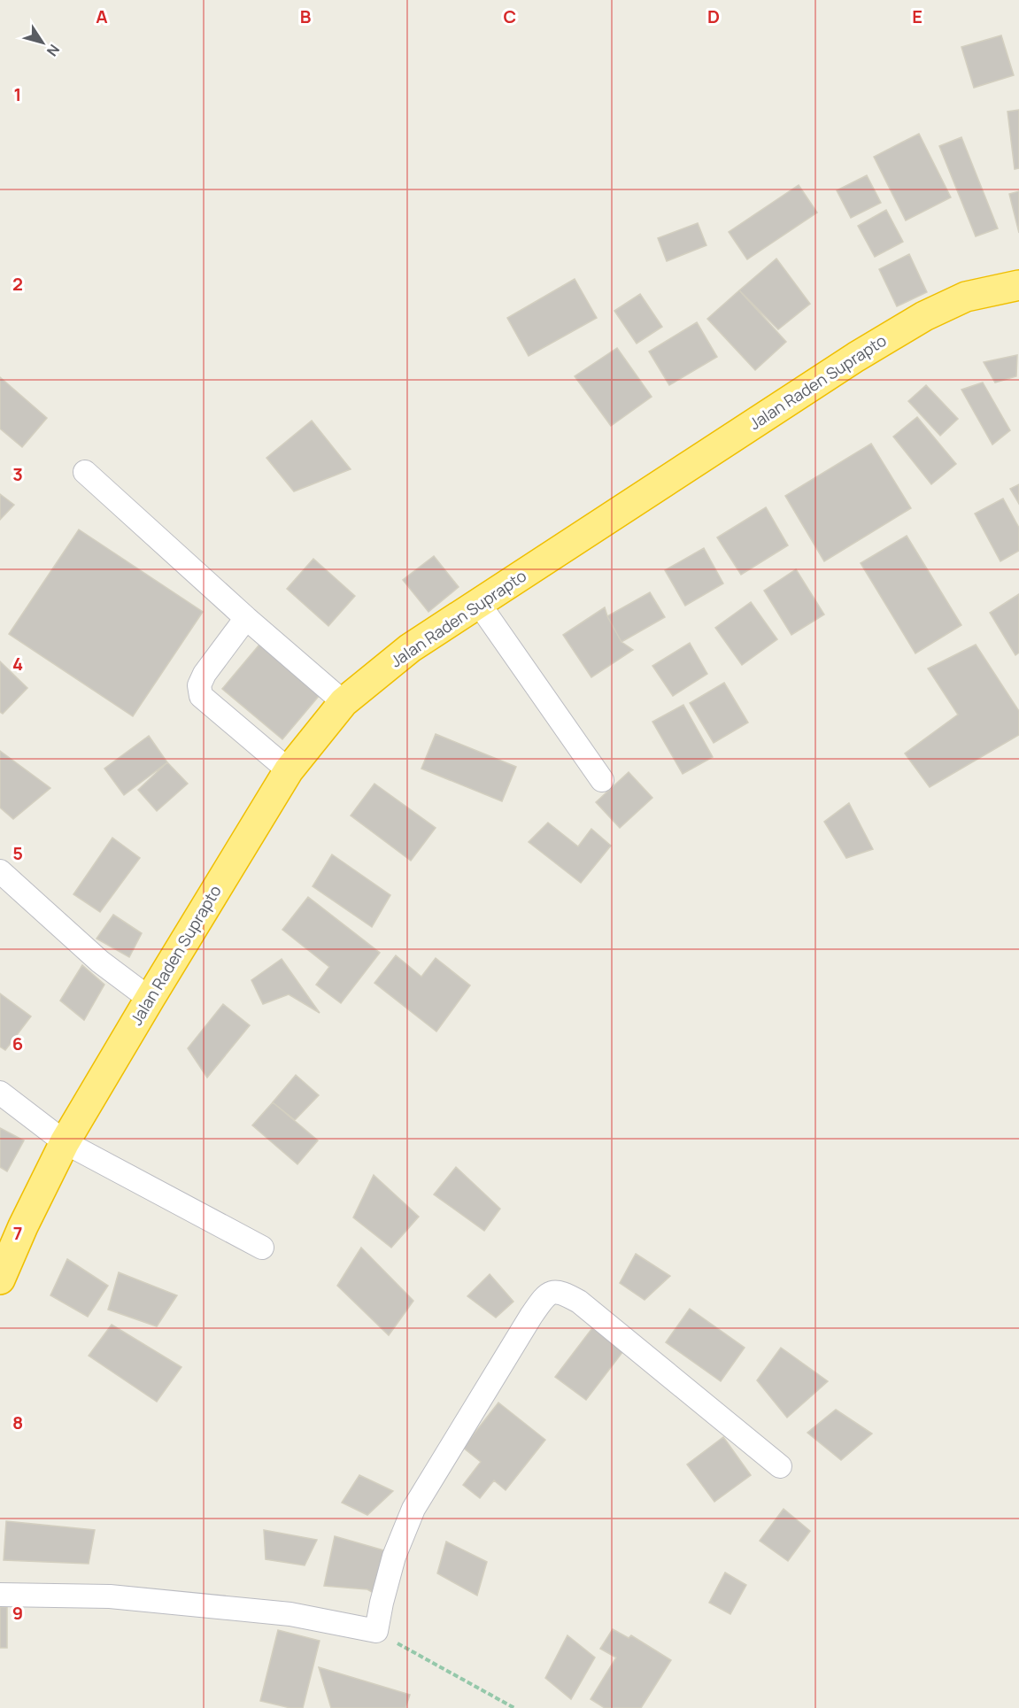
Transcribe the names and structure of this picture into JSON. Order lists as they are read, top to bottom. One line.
{"streets":{"highway":["Jalan Raden Suprapto"]},"north":"bottom right","grid":{"columns":["A","B","C","D","E"],"rows":["1","2","3","4","5","6","7","8","9"]}}
